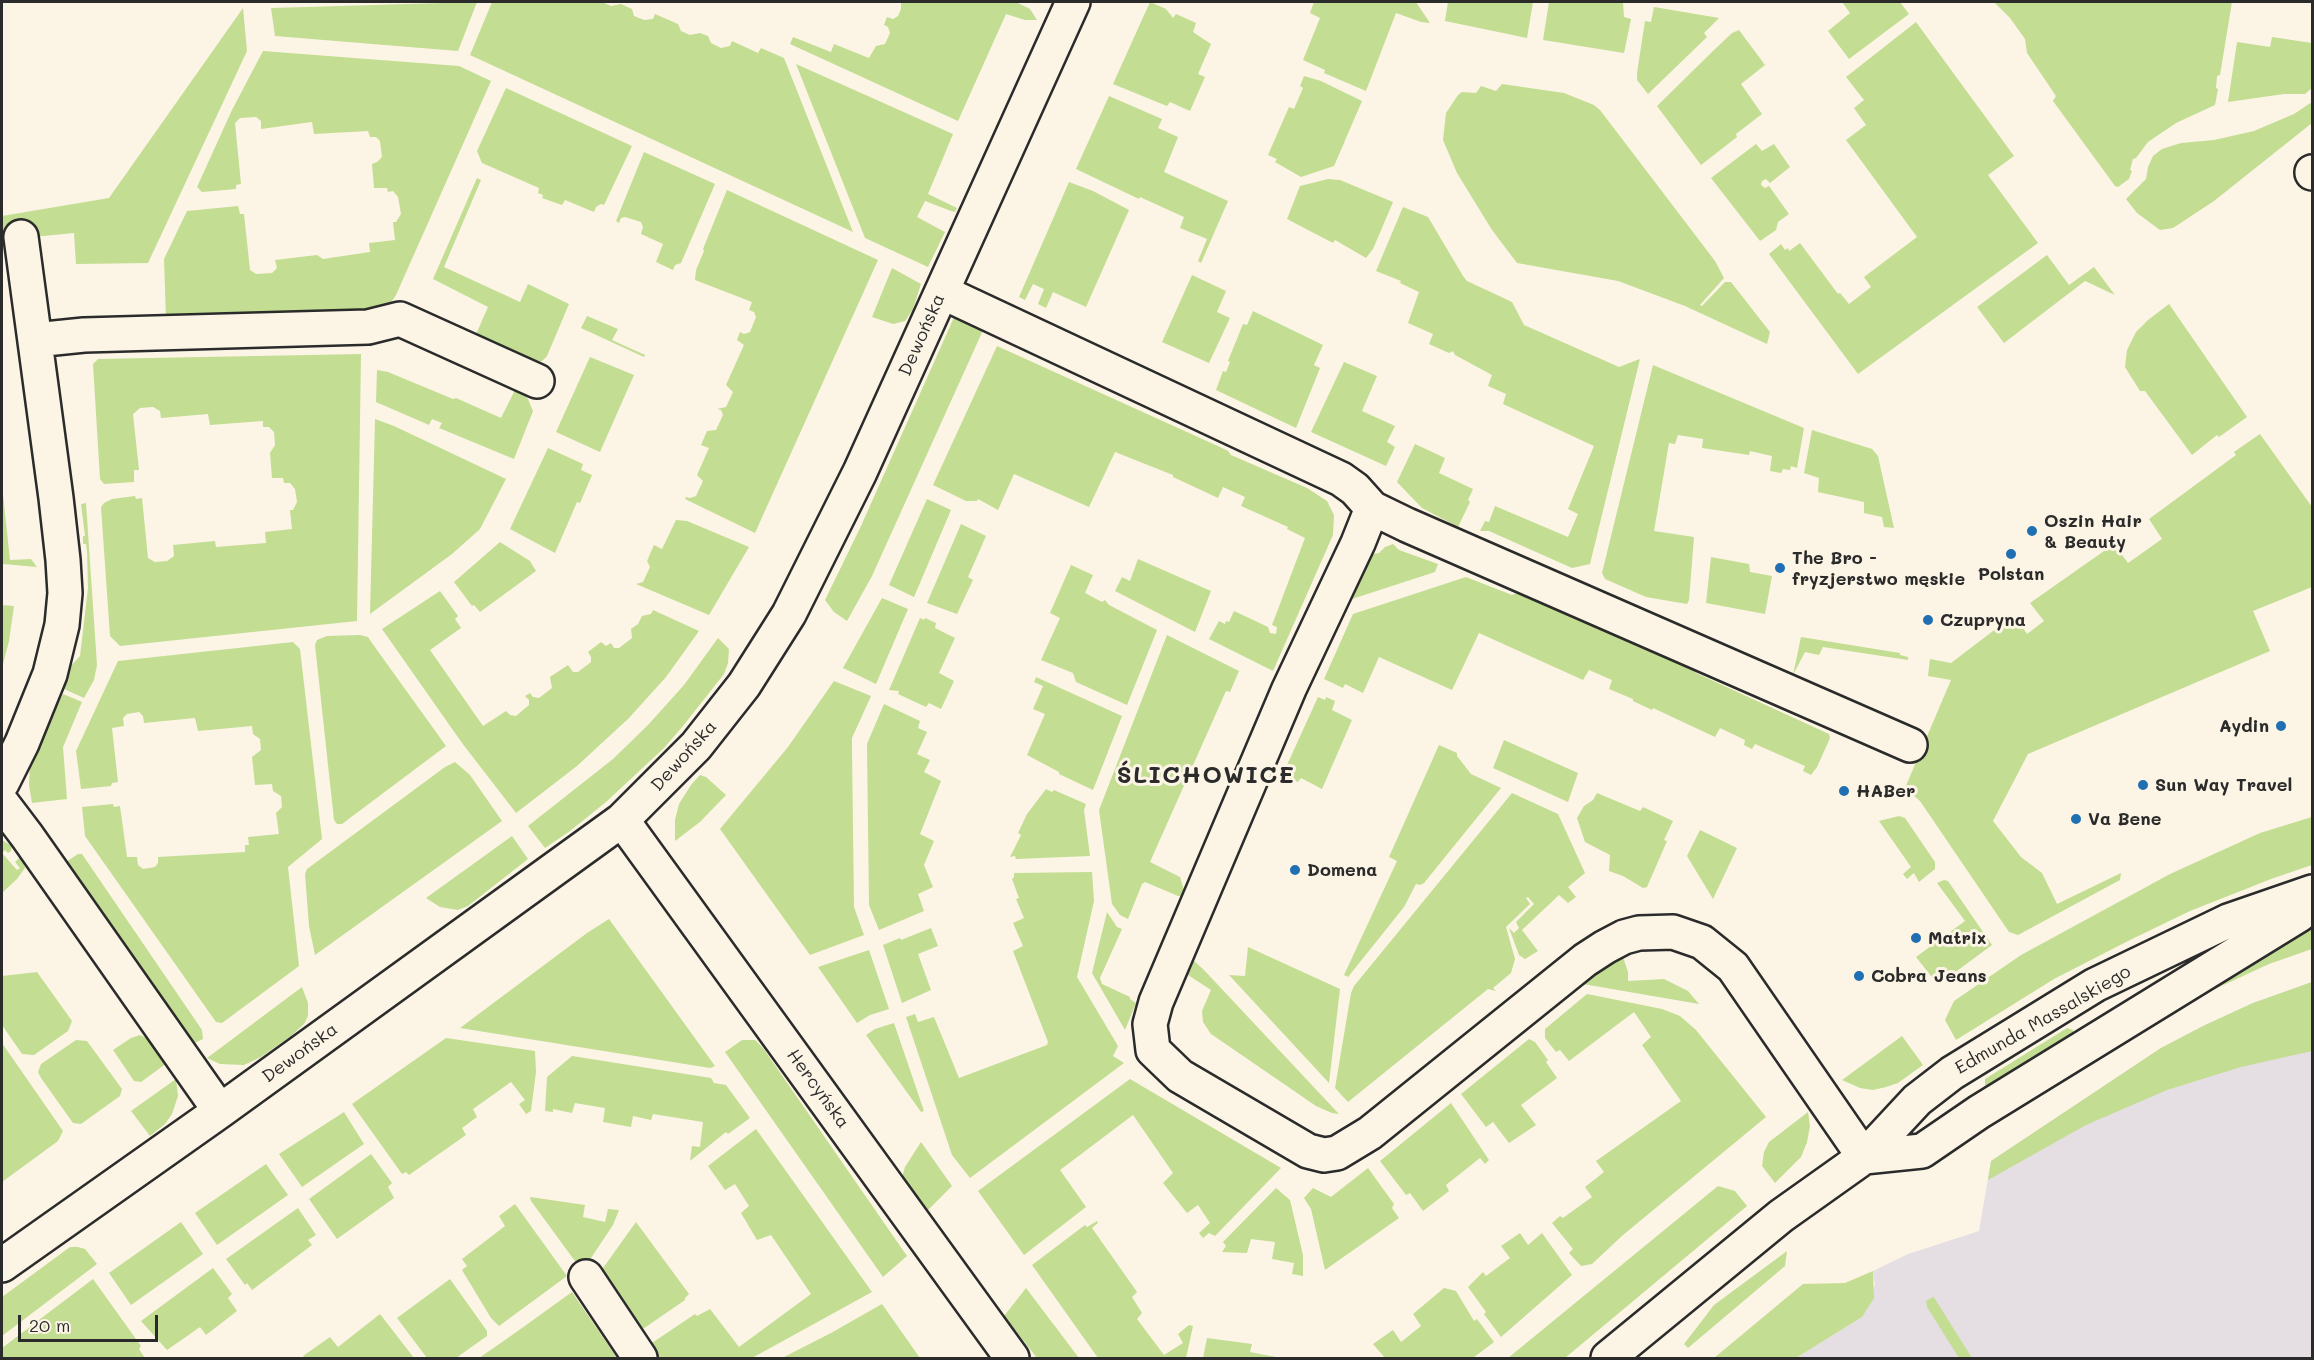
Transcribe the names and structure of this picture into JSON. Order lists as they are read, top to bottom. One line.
{"streets":{"street":["Dewońska","Edmunda Massalskiego","Hercyńska"]},"crossings":[["Dewońska","Hercyńska"]],"districts":["ŚLICHOWICE"],"places":["Oszin Hair & Beauty","Polstan","The Bro - fryzjerstwo męskie","Czupryna","Aydin","Sun Way Travel","HABer","Va Bene","Domena","Matrix","Cobra Jeans"],"scale_bar":"20 m"}
